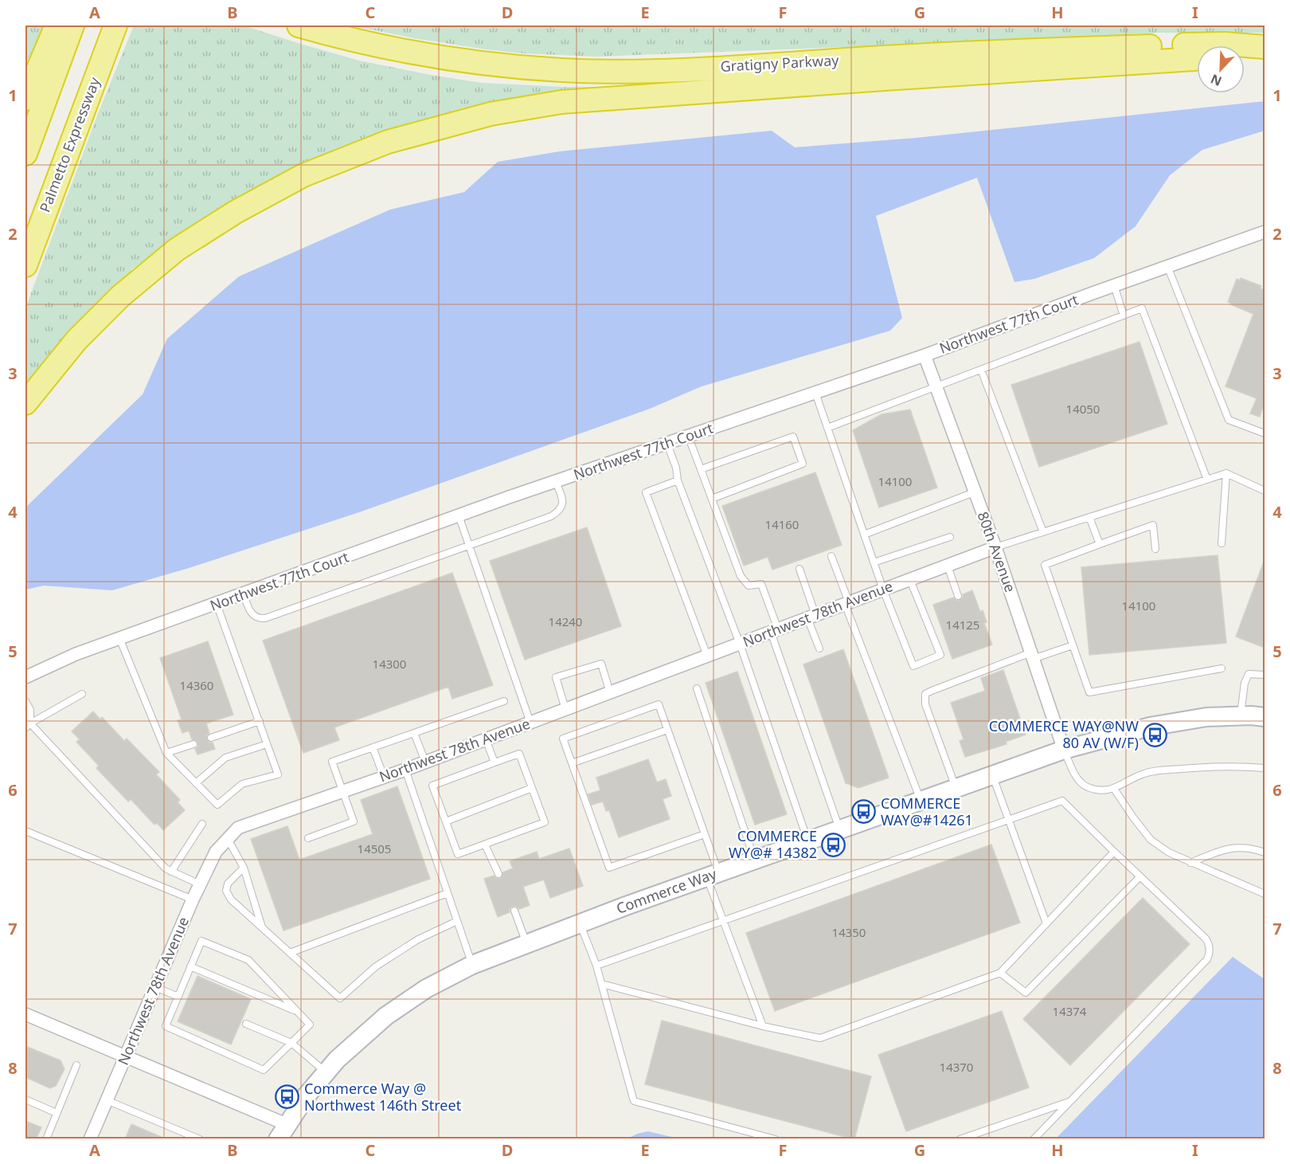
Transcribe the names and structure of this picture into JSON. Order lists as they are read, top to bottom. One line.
{"streets":{"highway":["Gratigny Parkway","Palmetto Expressway"],"street":["Northwest 77th Court","80th Avenue","Northwest 78th Avenue","Commerce Way"]},"crossings":[["Northwest 77th Court","80th Avenue"],["80th Avenue","Northwest 78th Avenue"],["80th Avenue","Commerce Way"]],"places":{"bus stop":["COMMERCE WAY@NW 80 AV (W/F)","COMMERCE WAY@#14261","COMMERCE WY@# 14382","Commerce Way @ Northwest 146th Street"]},"house_numbers":["14050","14100","14160","14100","14240","14125","14300","14360","14505","14350","14374","14370"],"north":"bottom left","grid":{"columns":["A","B","C","D","E","F","G","H","I"],"rows":["1","2","3","4","5","6","7","8"]}}
